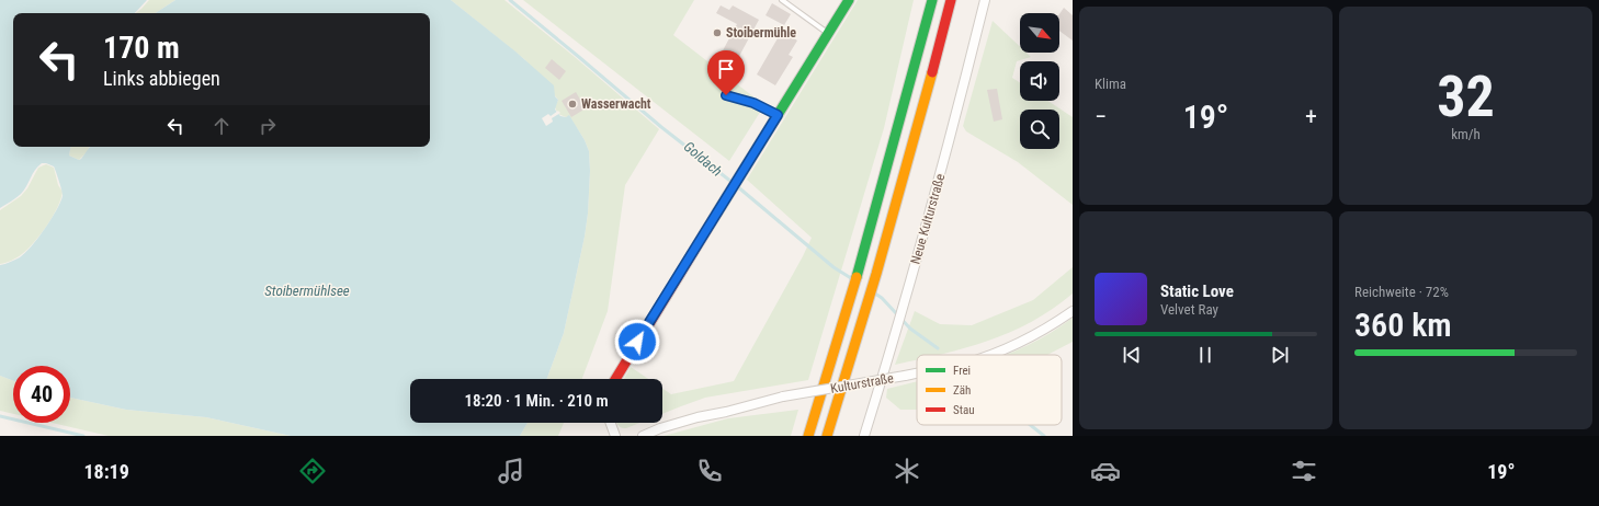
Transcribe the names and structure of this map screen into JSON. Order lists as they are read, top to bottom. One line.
{"streets":{"street":["Neue Kulturstraße","Kulturstraße"]},"water":["Goldach","Stoibermühlsee"],"places":["Stoibermühle","Wasserwacht"],"legend":["Frei","Zäh","Stau"],"north":"bottom right","page":{"tile":["Klima",["32","km/h"],["Reichweite · 72%","360 km"]],"turn":["170 m","Links abbiegen"],"heat":["−","19°","+"],"song":["Static Love","Velvet Ray"],"limit":"40","trip":"18:20 · 1 Min. · 210 m","tabs":["18:19","19°"]}}
